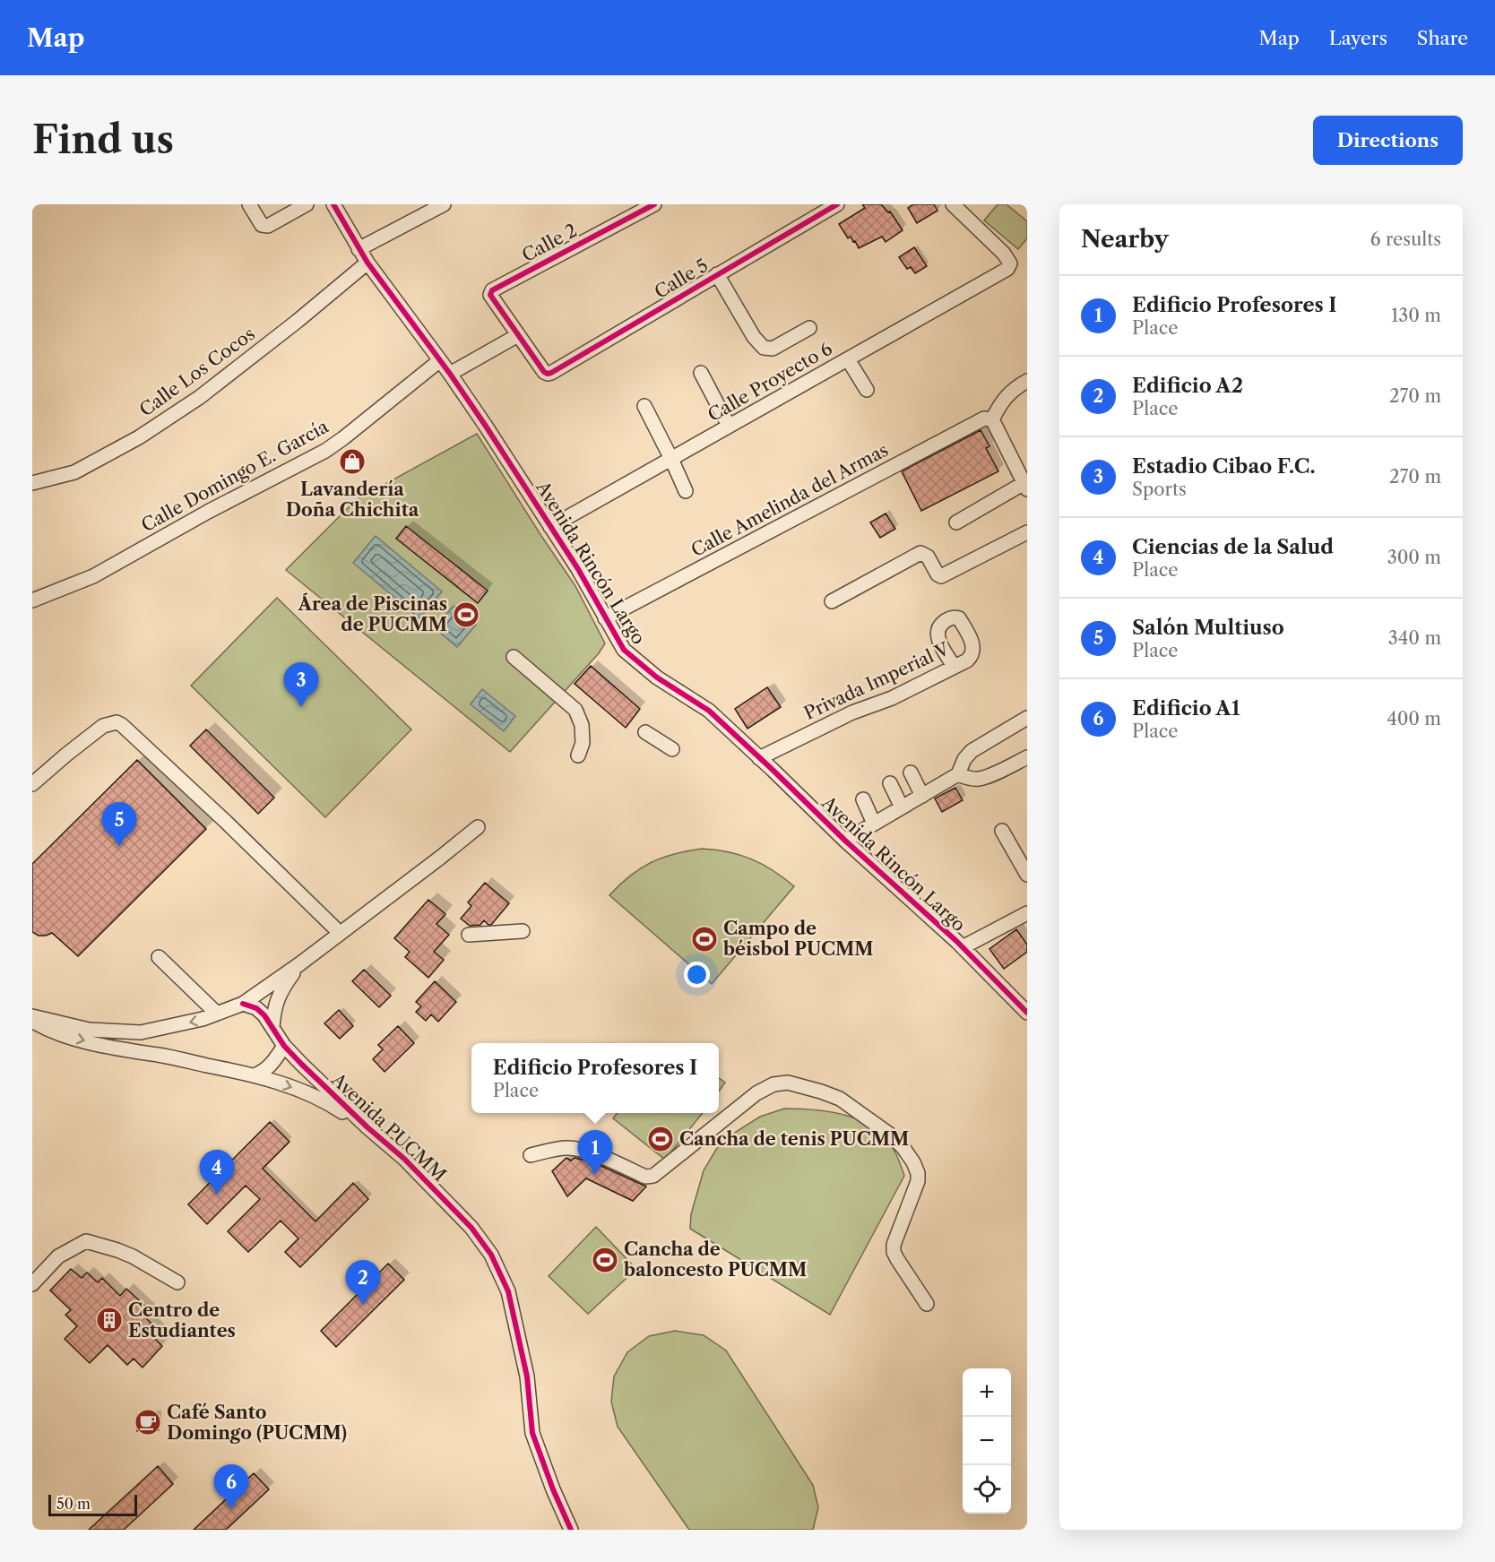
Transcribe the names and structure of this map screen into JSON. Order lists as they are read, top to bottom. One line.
{"streets":{"street":["Calle 2","Calle 5","Calle Los Cocos","Calle Proyecto 6","Calle Domingo E. García","Calle Amelinda del Armas","Avenida Rincón Largo","Privada Imperial V","Avenida PUCMM"]},"crossings":[["Calle 2","Calle 5"],["Calle Los Cocos","Avenida Rincón Largo"],["Calle Proyecto 6","Avenida Rincón Largo"],["Calle Domingo E. García","Avenida Rincón Largo"],["Calle Amelinda del Armas","Avenida Rincón Largo"],["Avenida Rincón Largo","Privada Imperial V"]],"places":{"shop":["Lavandería Doña Chichita"],"sports":["Área de Piscinas de PUCMM","Campo de béisbol PUCMM","Cancha de tenis PUCMM","Cancha de baloncesto PUCMM"],"building":["Centro de Estudiantes"],"cafe":["Café Santo Domingo (PUCMM)"]},"scale_bar":"50 m","page":{"header":"Map","nav":["Map","Layers","Share"],"buttons":"Directions","title":"Find us","heading":["Nearby","6 results"],"list":[{"mark":"1","name":"Edificio Profesores I","note":"Place","value":"130 m"},{"mark":"2","name":"Edificio A2","note":"Place","value":"270 m"},{"mark":"3","name":"Estadio Cibao F.C.","note":"Sports","value":"270 m"},{"mark":"4","name":"Ciencias de la Salud","note":"Place","value":"300 m"},{"mark":"5","name":"Salón Multiuso","note":"Place","value":"340 m"},{"mark":"6","name":"Edificio A1","note":"Place","value":"400 m"}],"pins":["3","5","1","4","2","6"],"popup":["Edificio Profesores I","Place"],"map_buttons":["+","−"],"scale":"50 m"}}
